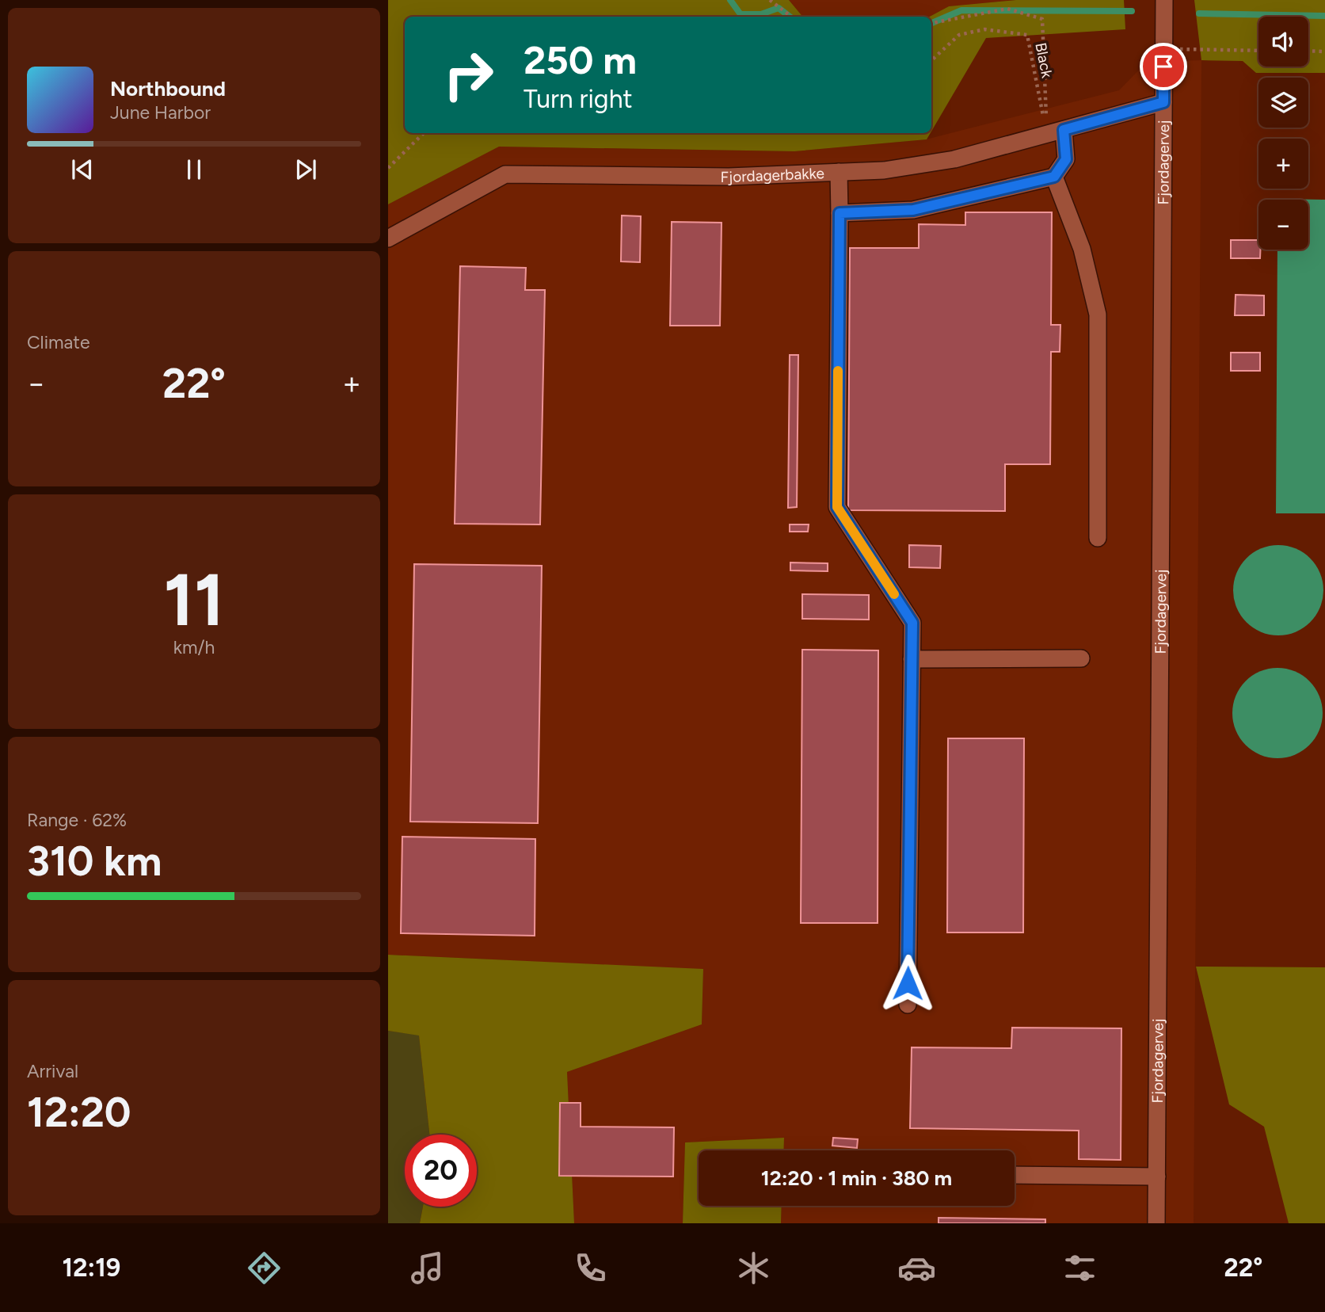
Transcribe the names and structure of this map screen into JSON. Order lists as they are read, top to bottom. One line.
{"streets":{"street":["Fjordagervej","Fjordagerbakke"],"path":["Black"]},"crossings":[["Black","Fjordagerbakke"],["Fjordagervej","Fjordagerbakke"]],"page":{"map_buttons":["+","−"],"turn":["250 m","Turn right"],"song":["Northbound","June Harbor"],"tile":["Climate",["11","km/h"],["Range · 62%","310 km"],["Arrival","12:20"]],"heat":["−","22°","+"],"limit":"20","trip":"12:20 · 1 min · 380 m","tabs":["12:19","22°"]}}
